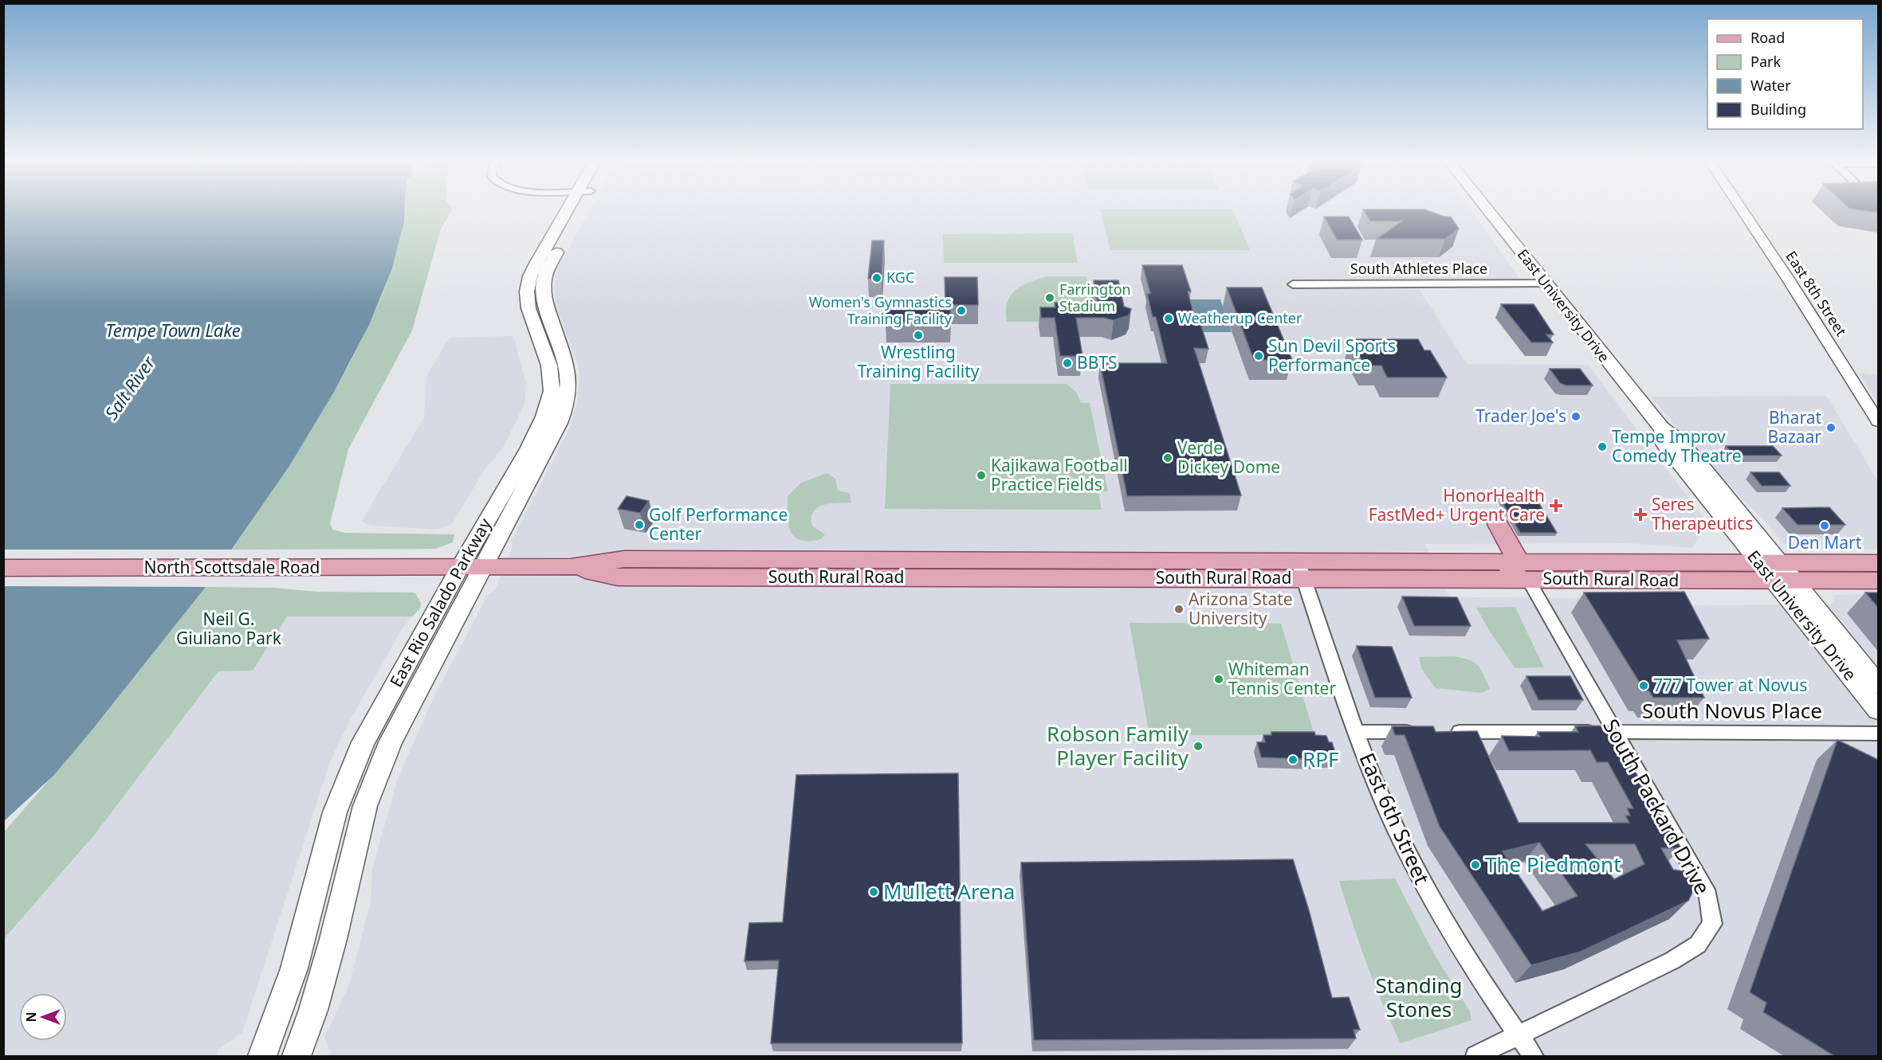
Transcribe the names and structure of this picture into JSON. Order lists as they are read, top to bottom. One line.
{"streets":{"main road":["East University Drive","North Scottsdale Road","South Rural Road","East Rio Salado Parkway"],"street":["South Athletes Place","East 8th Street","South Novus Place","South Packard Drive","East 6th Street"]},"crossings":[["South Athletes Place","East University Drive"],["East University Drive","South Rural Road"],["North Scottsdale Road","South Rural Road"],["North Scottsdale Road","East Rio Salado Parkway"],["South Rural Road","East Rio Salado Parkway"],["South Rural Road","South Packard Drive"],["South Rural Road","East 6th Street"],["South Novus Place","South Packard Drive"],["South Packard Drive","East 6th Street"]],"water":["Tempe Town Lake","Salt River"],"parks":["Neil G. Giuliano Park","Standing Stones"],"places":{"other":["KGC","Farrington Stadium","Women's Gymnastics Training Facility","Weatherup Center","Wrestling Training Facility","Sun Devil Sports Performance","BBTS","Trader Joe's","Bharat Bazaar","Tempe Improv Comedy Theatre","Verde Dickey Dome","Kajikawa Football Practice Fields","Golf Performance Center","Den Mart","Arizona State University","Whiteman Tennis Center","777 Tower at Novus","Robson Family Player Facility","RPF","The Piedmont","Mullett Arena"],"health":["HonorHealth FastMed+ Urgent Care","Seres Therapeutics"]},"legend":["Road","Park","Water","Building"],"north":"left"}
